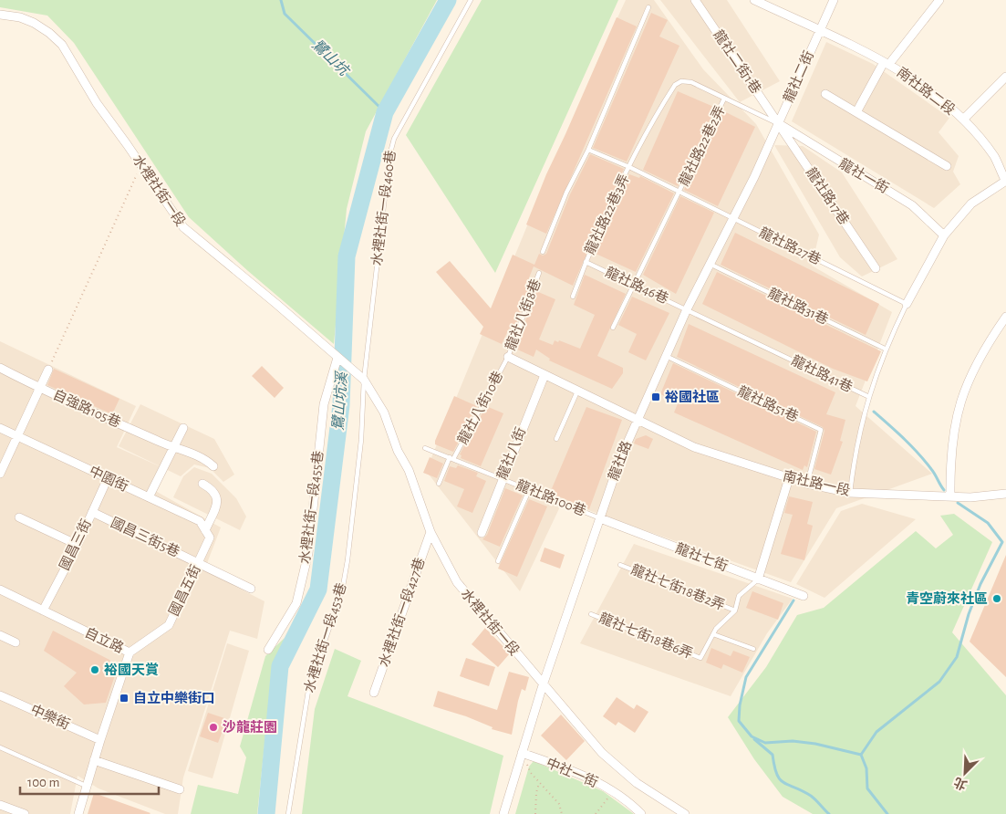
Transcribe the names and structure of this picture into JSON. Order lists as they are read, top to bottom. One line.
{"streets":{"street":["龍社二街1巷","龍社二街","南社路二段","龍社一街","水裡社街一段","龍社路17巷","自強路105巷","龍社八街","龍社路","中園街","南社路一段","水裡社街一段455巷","國昌三街5巷","國昌三街","龍社七街","國昌五街","水裡社街一段427巷","自立路","中樂街","中社一街"],"lane":["龍社路22巷2弄","水裡社街一段460巷","龍社路22巷3弄","龍社路27巷","龍社路46巷","龍社路31巷","龍社八街8巷","龍社路41巷","龍社路51巷","龍社八街10巷","龍社路100巷","龍社七街18巷2弄","龍社七街18巷6弄","水裡社街一段453巷"]},"crossings":[["龍社二街1巷","龍社二街"],["龍社二街1巷","龍社路22巷2弄"],["龍社二街1巷","龍社一街"],["龍社二街1巷","龍社路17巷"],["龍社二街1巷","龍社路"],["龍社二街","南社路二段"],["龍社二街","龍社路22巷2弄"],["龍社二街","龍社一街"],["龍社二街","龍社路17巷"],["龍社二街","龍社路"],["龍社路22巷2弄","龍社一街"],["龍社路22巷2弄","龍社路17巷"],["龍社路22巷2弄","龍社路22巷3弄"],["龍社路22巷2弄","龍社路27巷"],["龍社路22巷2弄","龍社路46巷"],["龍社路22巷2弄","龍社路"],["龍社一街","龍社路17巷"],["龍社一街","龍社路"],["水裡社街一段","水裡社街一段460巷"],["水裡社街一段","龍社路"],["水裡社街一段","水裡社街一段455巷"],["水裡社街一段","水裡社街一段427巷"],["水裡社街一段","水裡社街一段453巷"],["龍社路17巷","龍社路"],["水裡社街一段460巷","水裡社街一段453巷"],["龍社路22巷3弄","龍社路27巷"],["龍社路22巷3弄","龍社路46巷"],["龍社路27巷","龍社路"],["龍社路46巷","龍社路41巷"],["龍社路46巷","龍社路"],["龍社路31巷","龍社路"],["龍社八街8巷","龍社八街10巷"],["龍社路41巷","龍社路"],["龍社路41巷","南社路一段"],["龍社路51巷","龍社路"],["龍社路51巷","南社路一段"],["龍社八街10巷","龍社路100巷"],["龍社八街","龍社路100巷"],["龍社路","南社路一段"],["龍社路","龍社路100巷"],["龍社路","龍社七街"],["龍社路","中社一街"],["中園街","國昌三街"],["中園街","國昌五街"],["龍社路100巷","龍社七街"],["國昌三街5巷","國昌三街"],["國昌三街5巷","國昌五街"],["國昌三街","自立路"],["國昌五街","自立路"],["自立路","中樂街"]],"water":["鷺山坑","鷺山坑溪"],"places":{"transit":["裕國社區","自立中樂街口"],"other":["青空蔚來社區","裕國天賞","沙龍莊園"]},"scale_bar":"100 m","north":"bottom left"}
